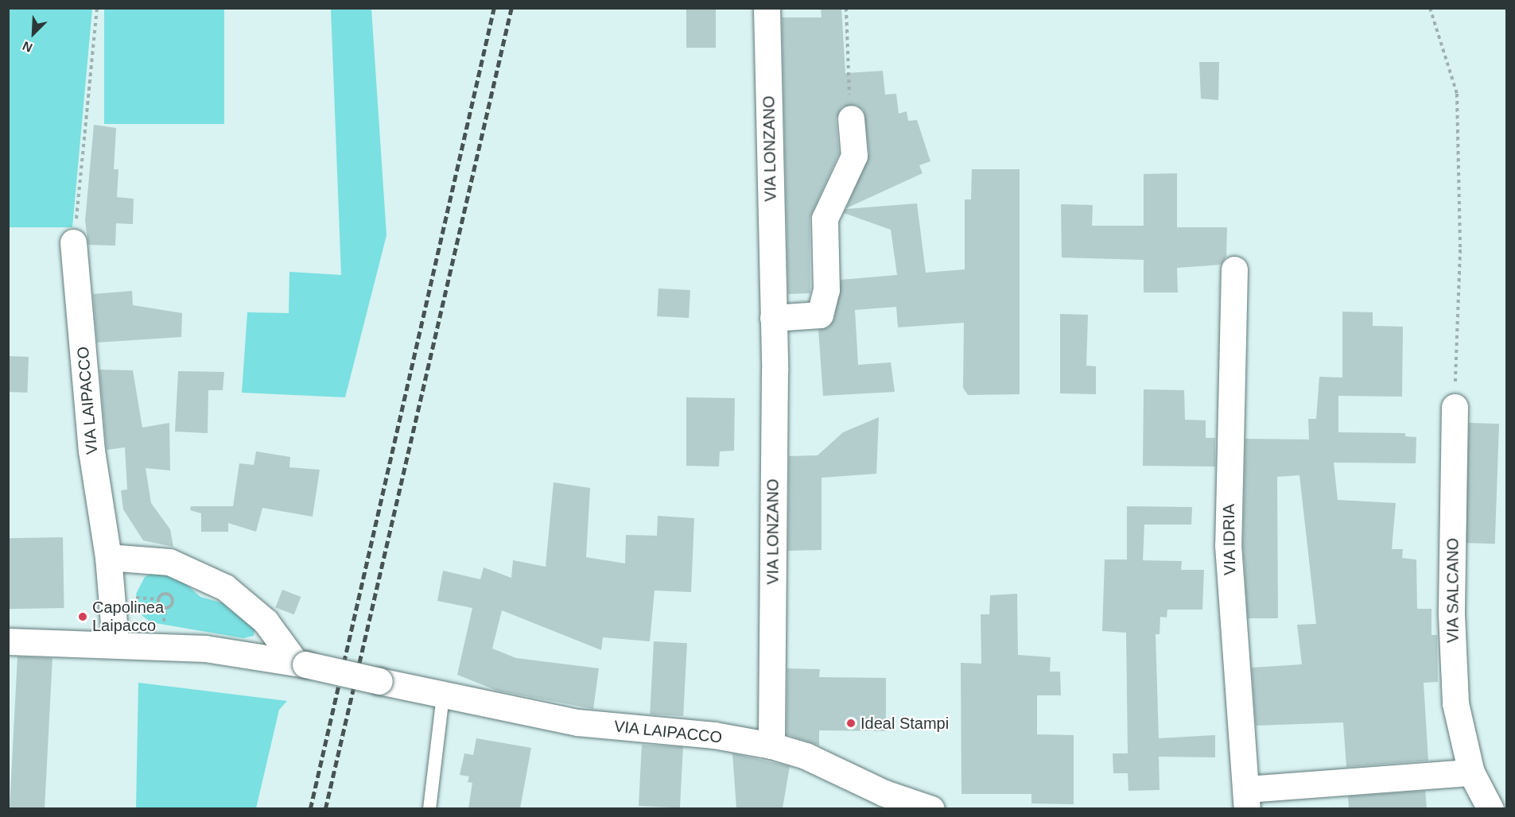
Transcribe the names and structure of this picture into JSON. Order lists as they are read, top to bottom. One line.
{"streets":{"street":["VIA LONZANO","VIA LAIPACCO","VIA IDRIA","VIA SALCANO"]},"crossings":[["VIA LONZANO","VIA LAIPACCO"]],"places":["Capolinea Laipacco","Ideal Stampi"],"north":"bottom left"}
